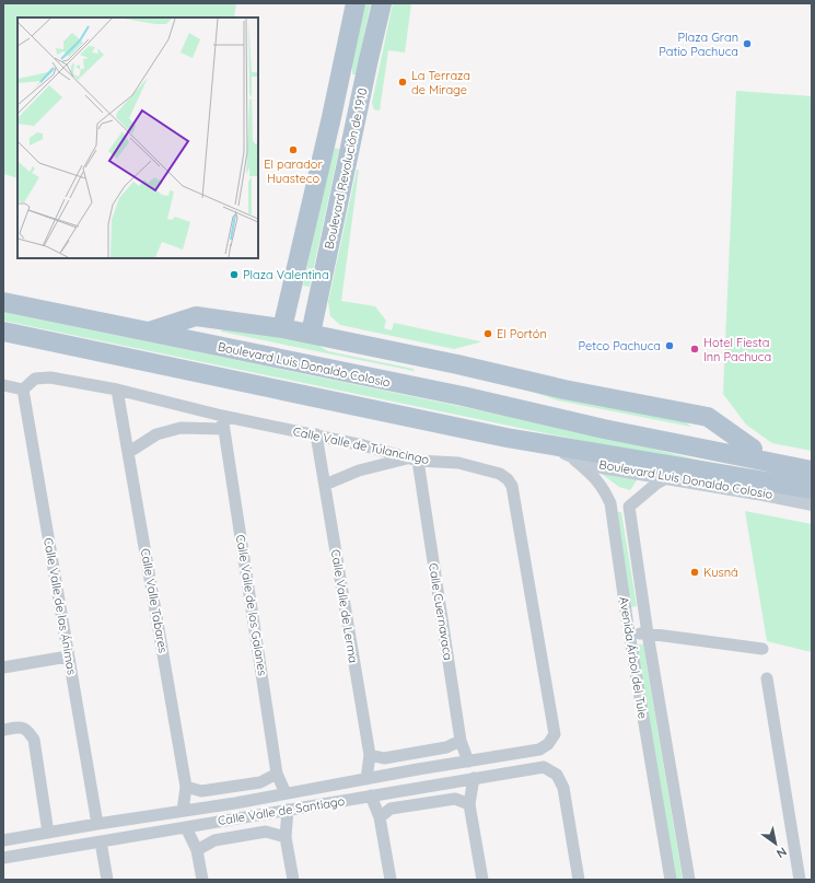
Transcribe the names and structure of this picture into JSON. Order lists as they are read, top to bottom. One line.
{"streets":{"main road":["Boulevard Revolución de 1910","Boulevard Luis Donaldo Colosio"],"street":["Calle Valle de Tulancingo","Calle Valle Tabares","Calle Valle de los Galanes","Calle Valle de las Ánimas","Calle Valle de Lerma","Calle Cuernavaca","Avenida Árbol del Tule","Calle Valle de Santiago"]},"crossings":[["Boulevard Luis Donaldo Colosio","Avenida Árbol del Tule"],["Calle Valle de Tulancingo","Calle Valle Tabares"],["Calle Valle de Tulancingo","Calle Valle de los Galanes"],["Calle Valle de Tulancingo","Calle Valle de las Ánimas"],["Calle Valle de Tulancingo","Calle Valle de Lerma"],["Calle Valle de Tulancingo","Calle Cuernavaca"],["Calle Valle de Tulancingo","Calle Valle de Santiago"],["Calle Valle Tabares","Calle Valle de Santiago"],["Calle Valle de los Galanes","Calle Valle de Santiago"],["Calle Valle de las Ánimas","Calle Valle de Santiago"],["Calle Valle de Lerma","Calle Valle de Santiago"],["Calle Cuernavaca","Calle Valle de Santiago"]],"places":["Plaza Gran Patio Pachuca","La Terraza de Mirage","El parador Huasteco","Plaza Valentina","El Portón","Petco Pachuca","Hotel Fiesta Inn Pachuca","Kusná"],"north":"bottom right"}
